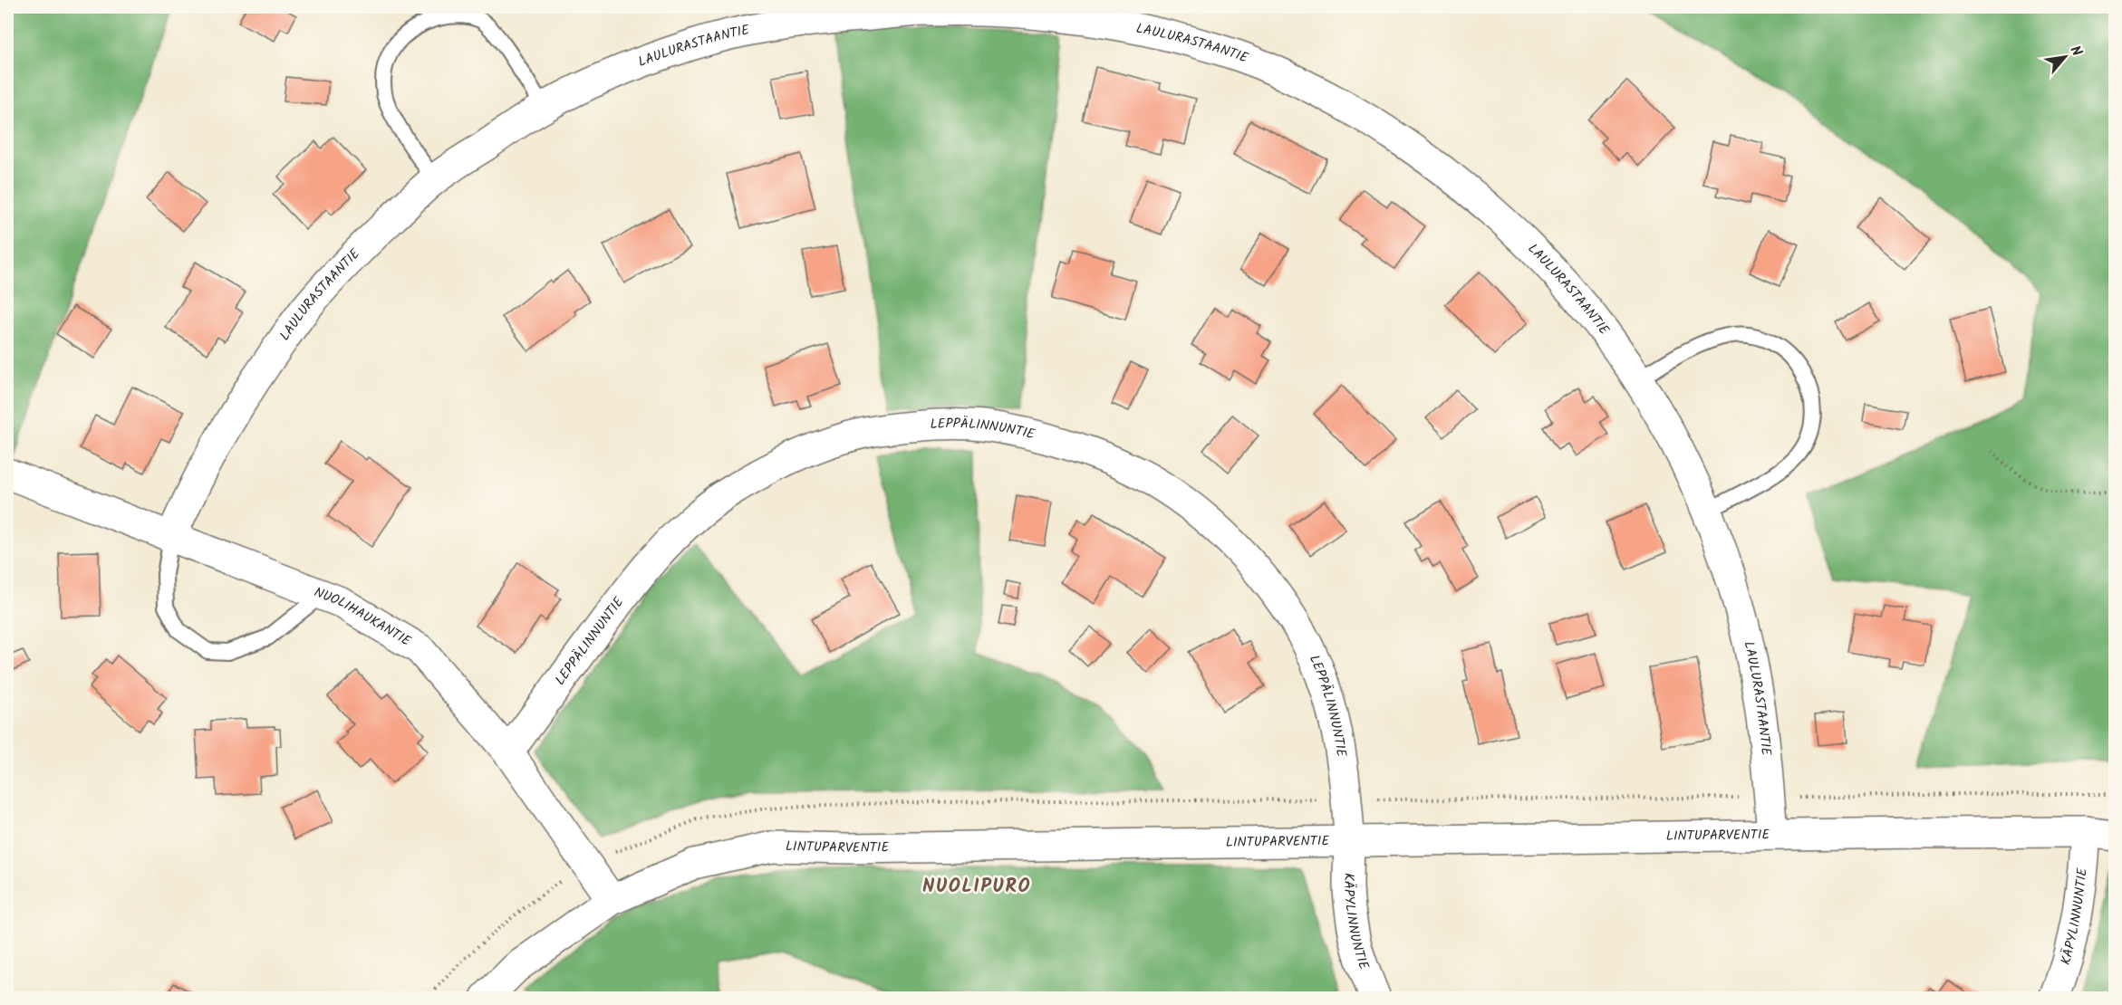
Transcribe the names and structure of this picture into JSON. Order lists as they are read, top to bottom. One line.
{"streets":{"street":["LAULURASTAANTIE","LEPPÄLINNUNTIE","NUOLIHAUKANTIE","LINTUPARVENTIE","KÄPYLINNUNTIE"]},"crossings":[["LAULURASTAANTIE","NUOLIHAUKANTIE"],["LAULURASTAANTIE","LINTUPARVENTIE"],["LEPPÄLINNUNTIE","NUOLIHAUKANTIE"],["LEPPÄLINNUNTIE","LINTUPARVENTIE"],["LEPPÄLINNUNTIE","KÄPYLINNUNTIE"],["NUOLIHAUKANTIE","LINTUPARVENTIE"],["LINTUPARVENTIE","KÄPYLINNUNTIE"]],"districts":["NUOLIPURO"],"north":"top right"}
